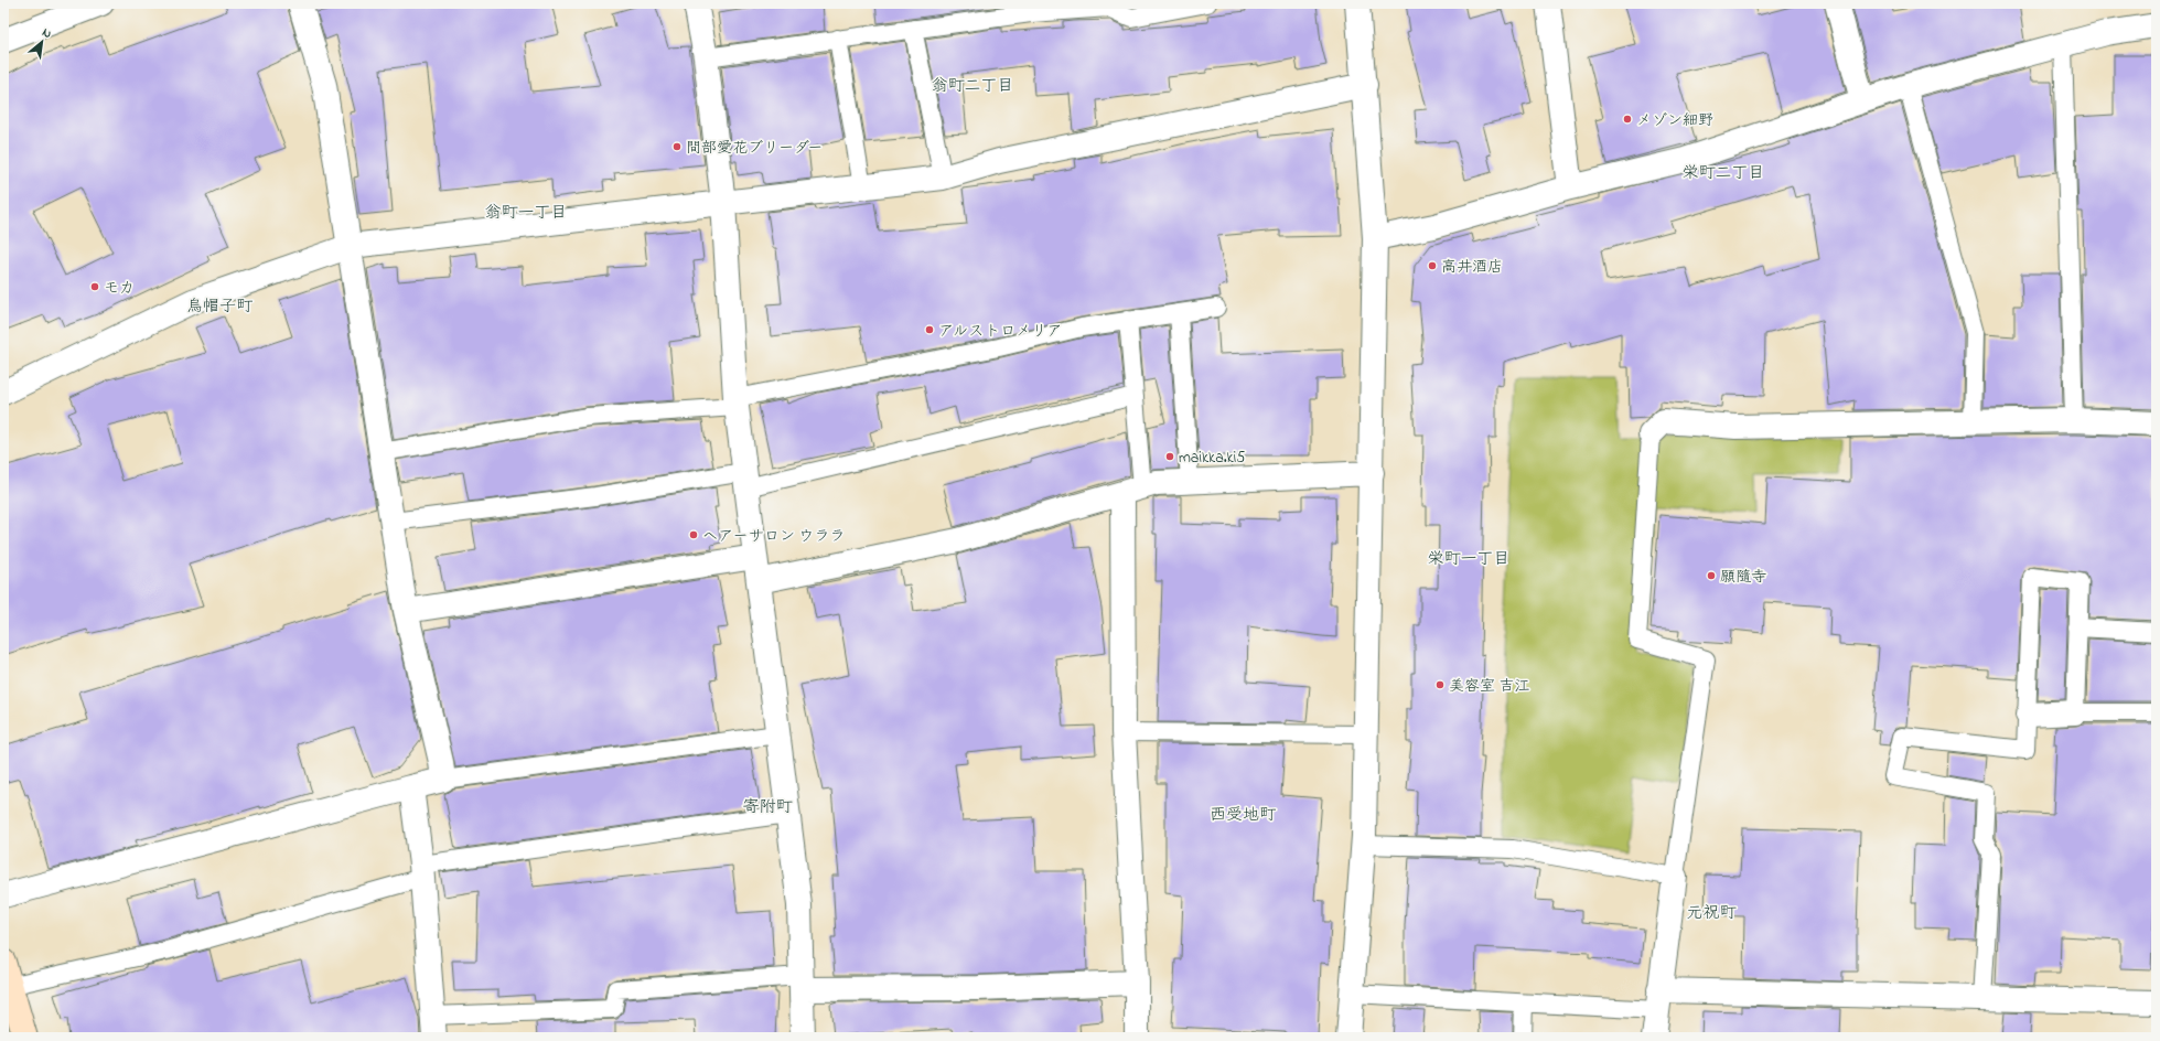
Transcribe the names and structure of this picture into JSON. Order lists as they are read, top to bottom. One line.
{"districts":["翁町二丁目","栄町二丁目","翁町一丁目","烏帽子町","栄町一丁目","寄附町","西受地町","元祝町"],"places":["メゾン細野","間部愛花ブリーダー","高井酒店","モカ","アルストロメリア","maikka.ki5","ヘアーサロン ウララ","願隨寺","美容室 吉江"],"north":"top right"}
